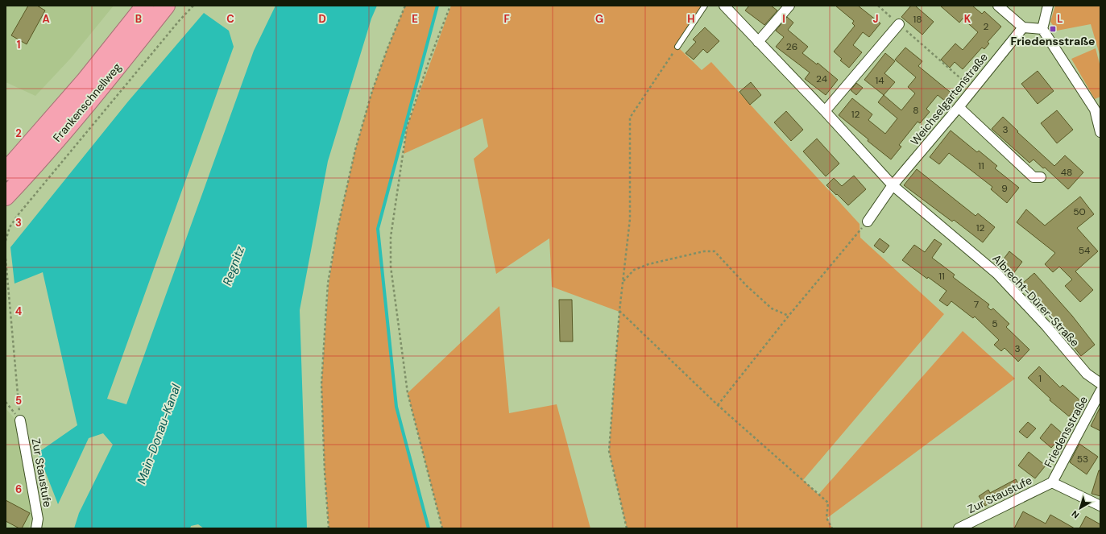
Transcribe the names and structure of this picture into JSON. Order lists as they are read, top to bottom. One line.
{"streets":{"highway":["Frankenschnellweg"],"street":["Weichselgartenstraße","Albrecht-Dürer-Straße","Friedensstraße","Zur Staustufe"]},"crossings":[["Weichselgartenstraße","Albrecht-Dürer-Straße"],["Friedensstraße","Zur Staustufe"]],"water":["Regnitz","Main-Donau-Kanal"],"places":{"transit":["Friedensstraße"]},"house_numbers":["18","2","26","24","14","8","12","3","11","48","9","50","12","54","11","7","5","3","1","53"],"north":"bottom left","grid":{"columns":["A","B","C","D","E","F","G","H","I","J","K","L"],"rows":["1","2","3","4","5","6"]}}
